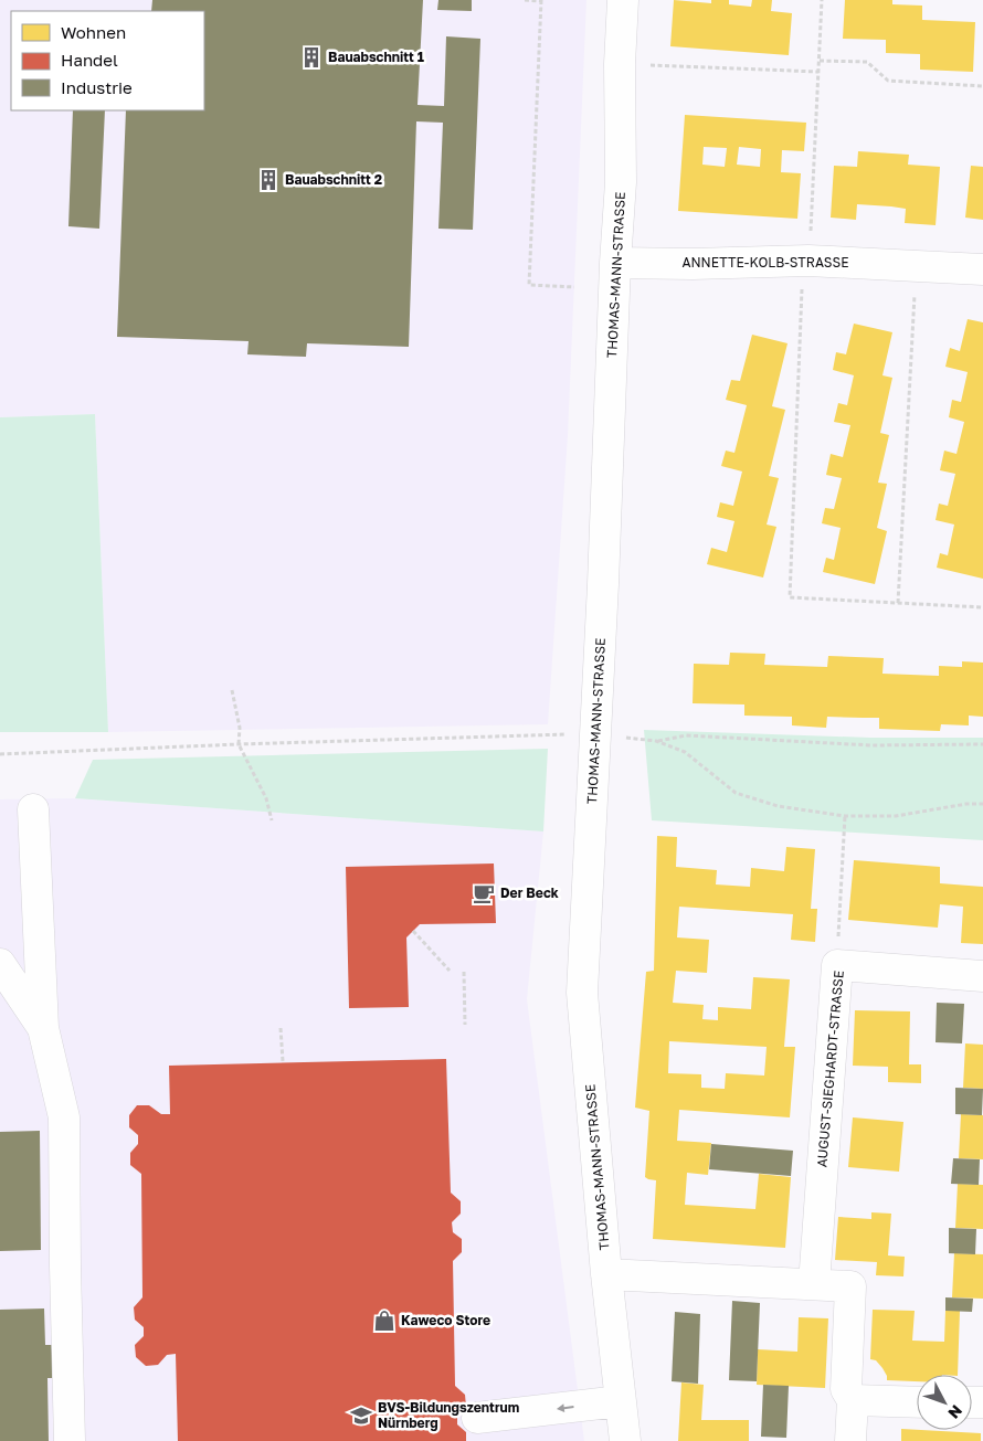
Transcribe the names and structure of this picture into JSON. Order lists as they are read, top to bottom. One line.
{"streets":{"street":["ANNETTE-KOLB-STRASSE","THOMAS-MANN-STRASSE","AUGUST-SIEGHARDT-STRASSE"]},"crossings":[["ANNETTE-KOLB-STRASSE","THOMAS-MANN-STRASSE"]],"places":{"building":["Bauabschnitt 1","Bauabschnitt 2"],"cafe":["Der Beck"],"shop":["Kaweco Store"],"school or university":["BVS-Bildungszentrum Nürnberg"]},"legend":["Wohnen","Handel","Industrie"],"north":"bottom right"}
